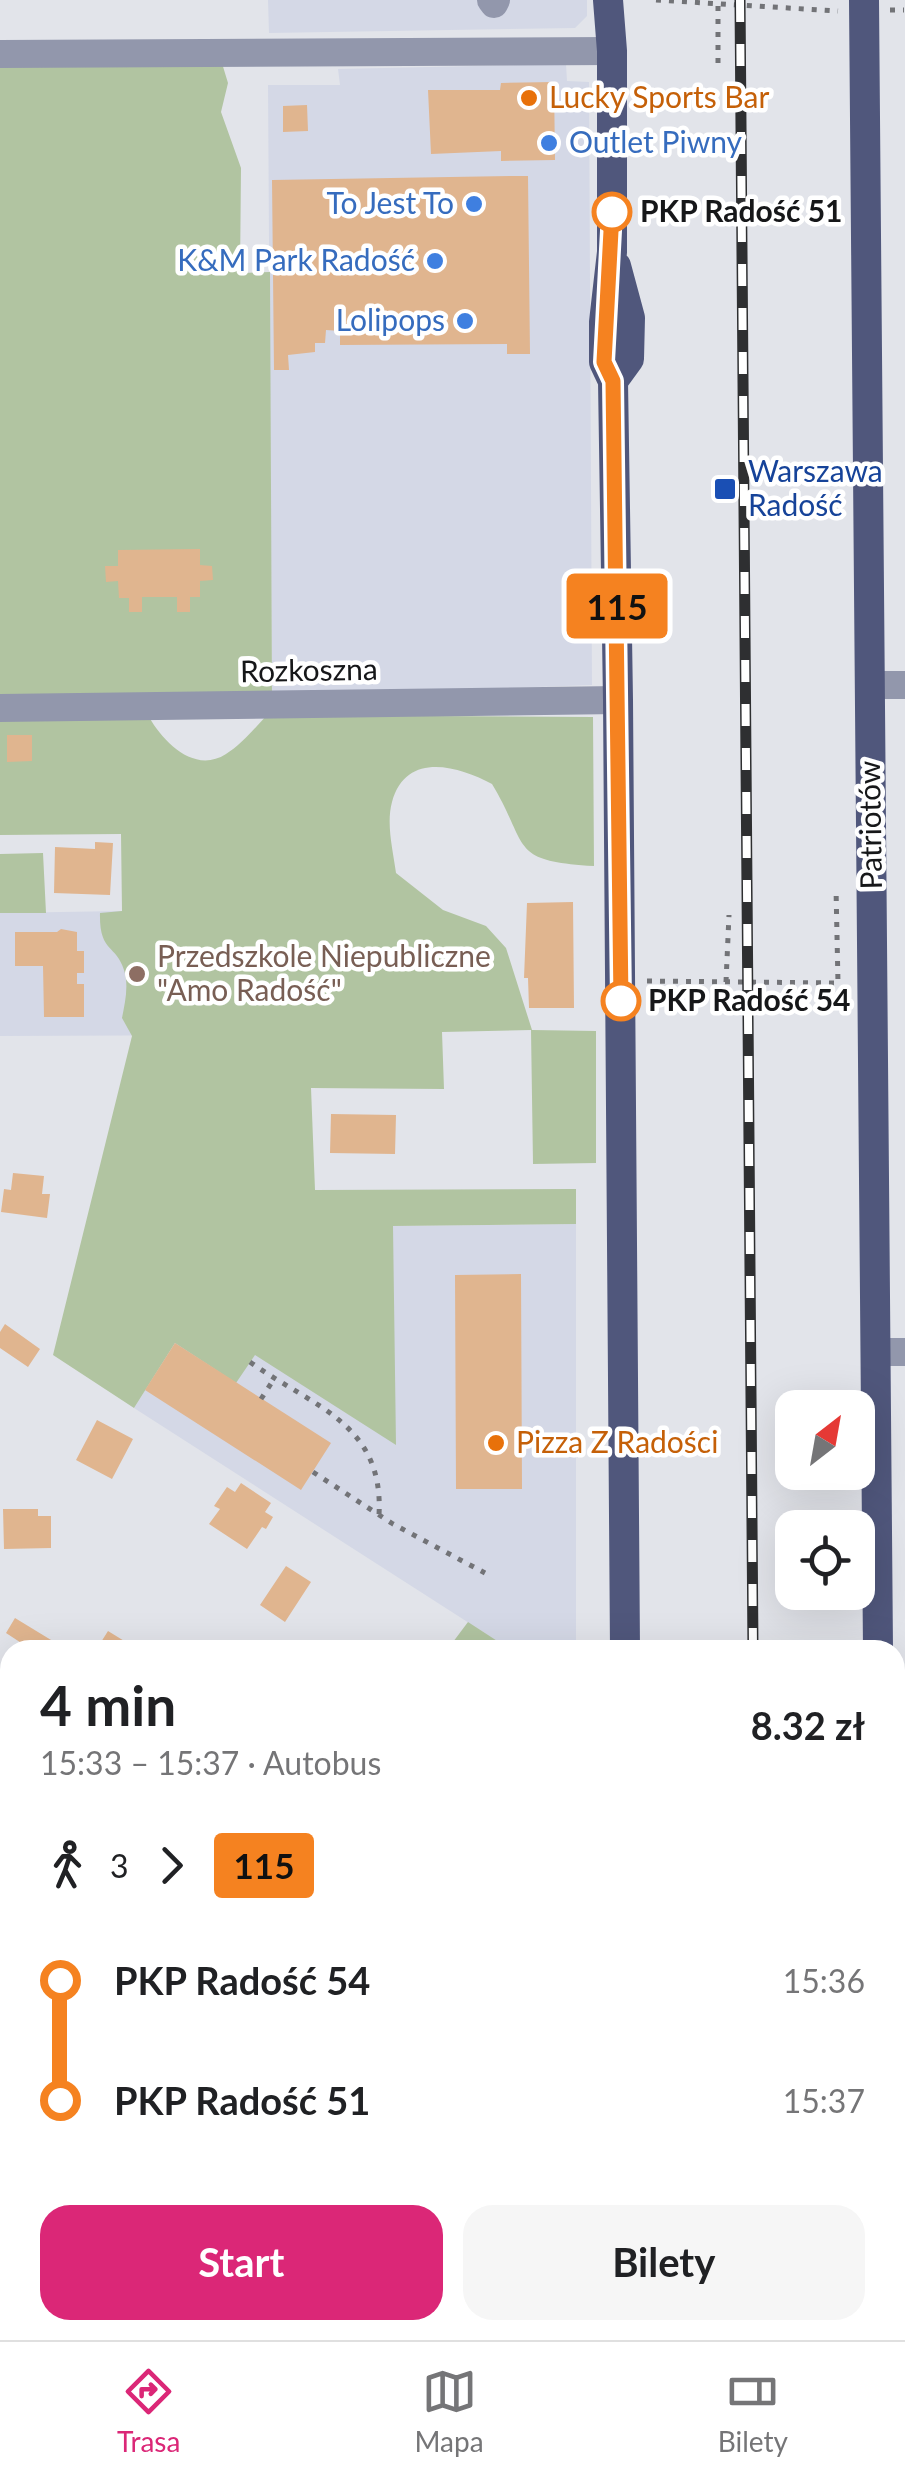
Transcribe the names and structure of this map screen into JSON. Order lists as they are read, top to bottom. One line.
{"streets":{"main road":["Patriotów"],"street":["Rozkoszna"]},"places":{"other":["Lucky Sports Bar","Outlet Piwny","To Jest To","PKP Radość 51","K&M Park Radość","Lolipops","Przedszkole Niepubliczne \"Amo Radość\"","PKP Radość 54","Pizza Z Radości"],"transit":["Warszawa Radość"]},"lines":["bus line 115"],"north":"top right","page":{"on_map":"115","heading":["4 min","15:33 – 15:37 · Autobus","8.32 zł"],"legs":["3","115"],"list":[{"name":"PKP Radość 54","value":"15:36"},{"name":"PKP Radość 51","value":"15:37"}],"buttons":["Start","Bilety"],"tabs":["Trasa","Mapa","Bilety"]}}
